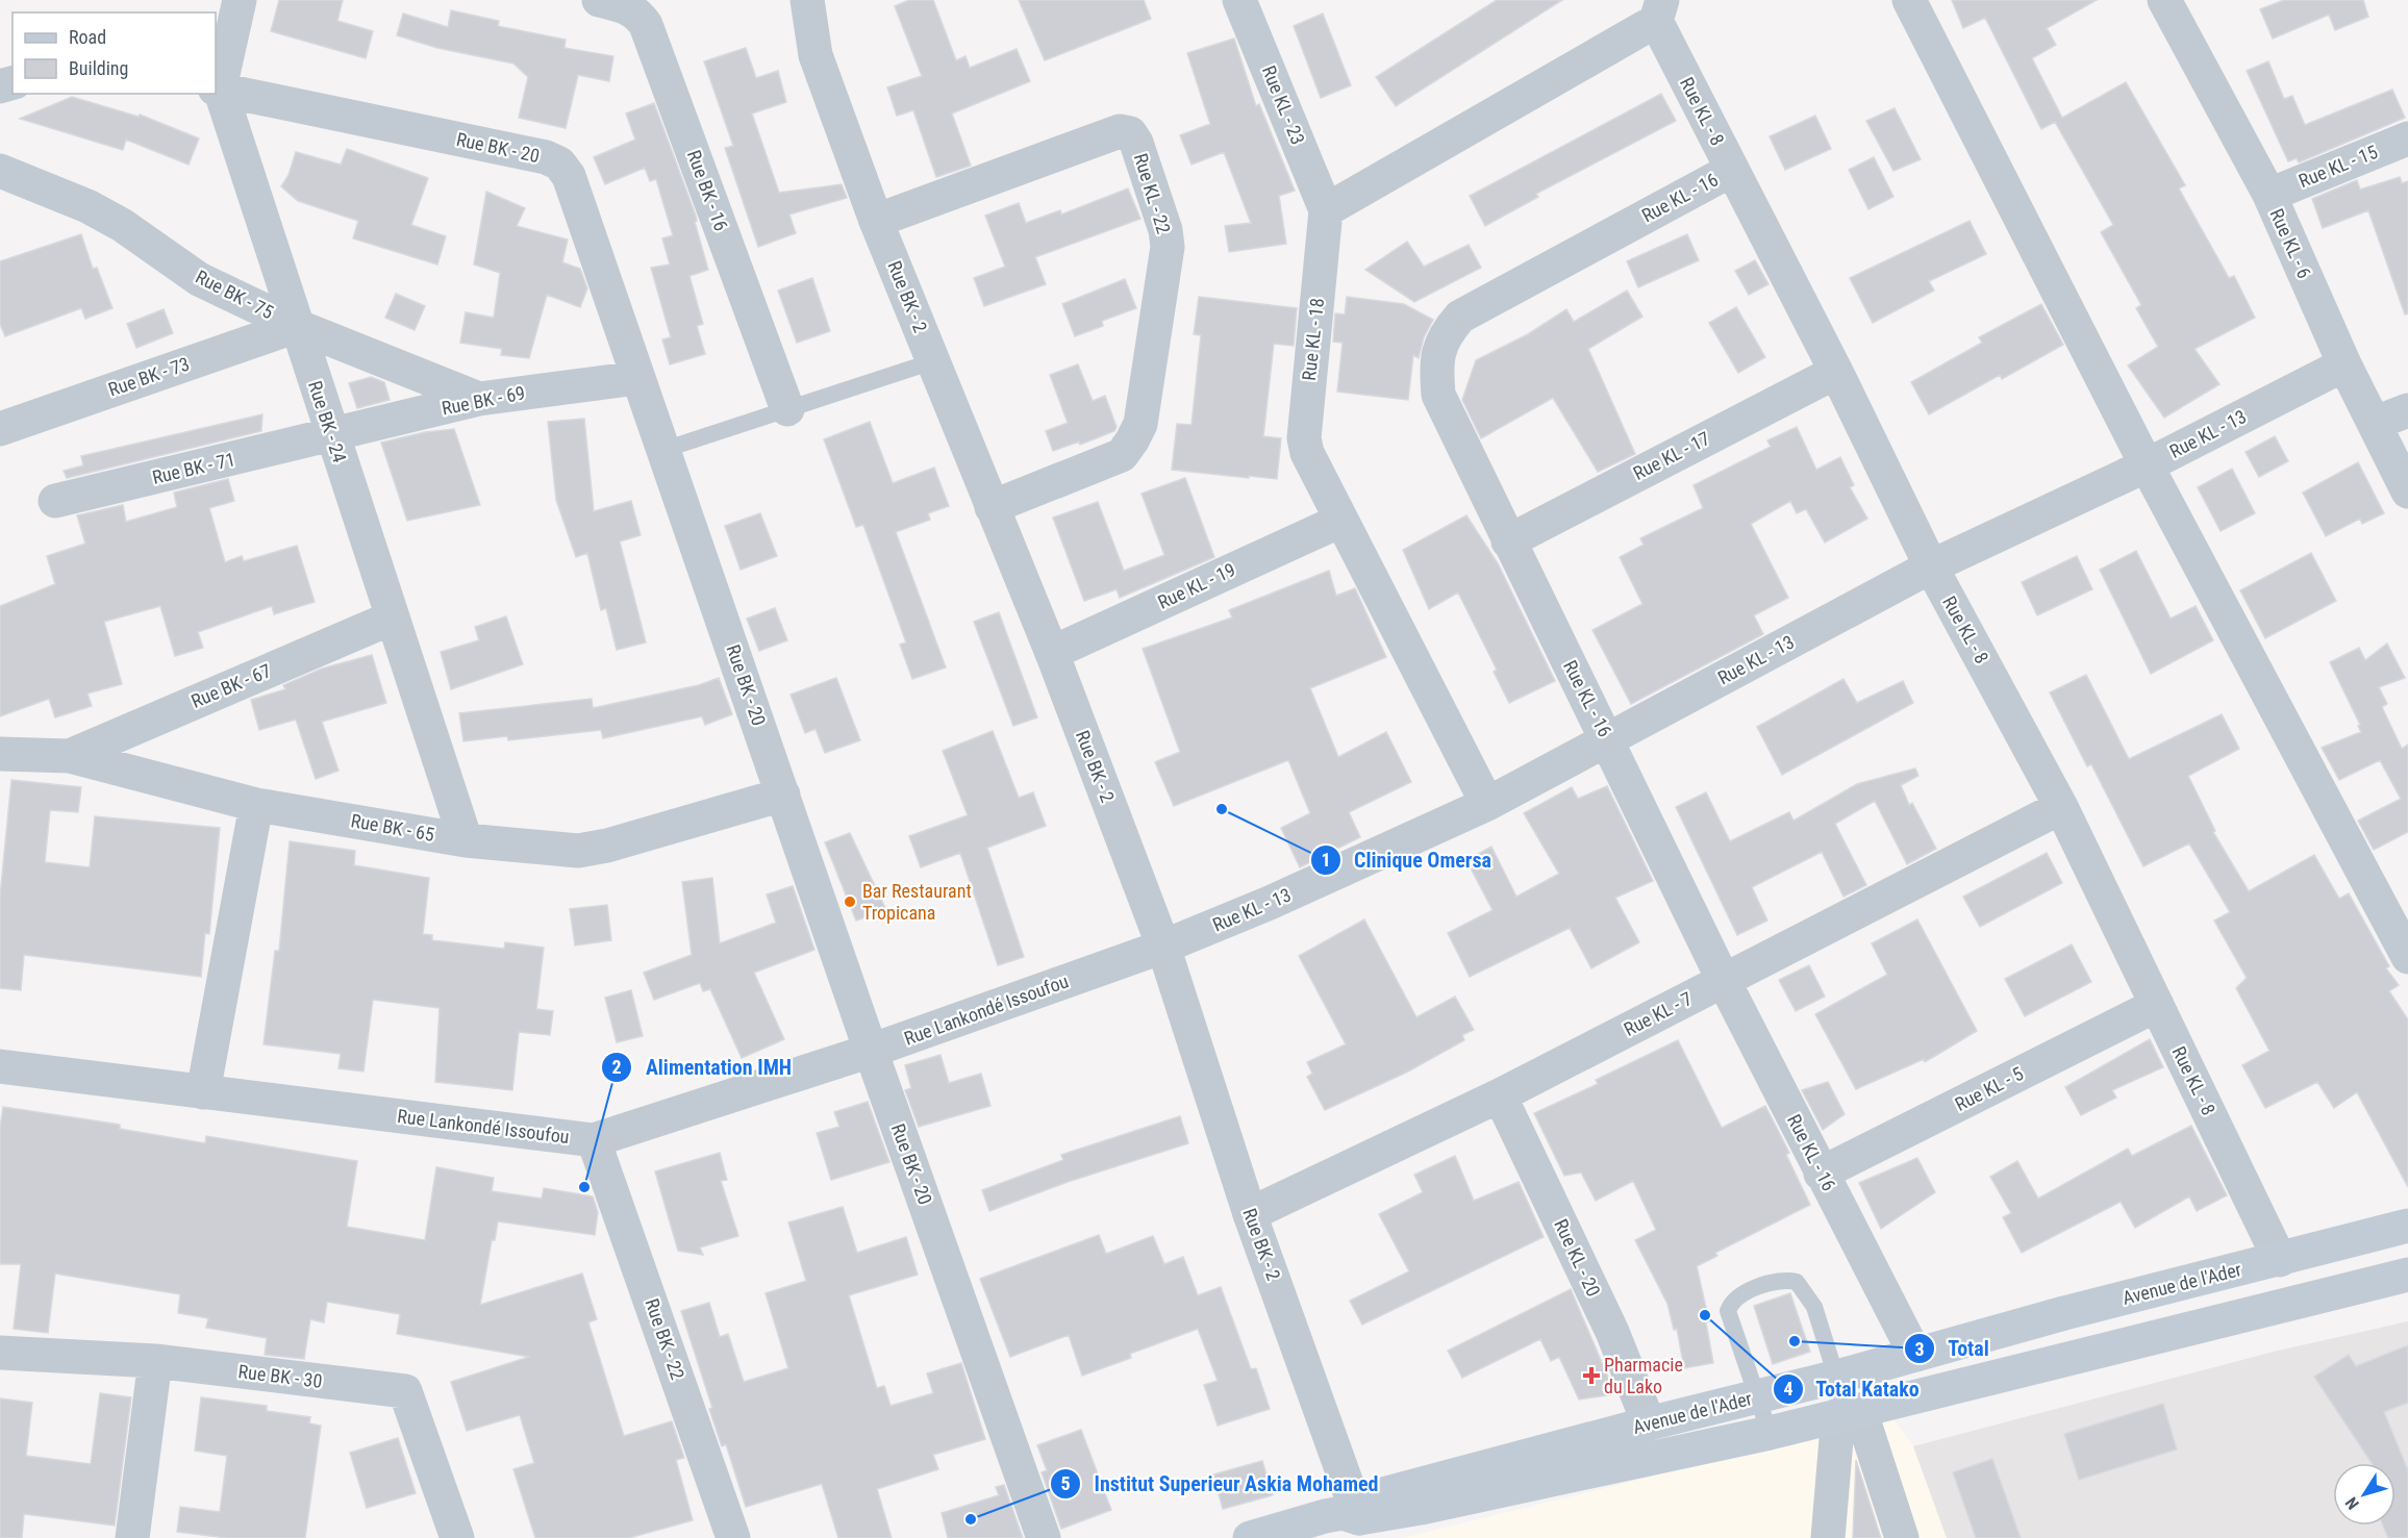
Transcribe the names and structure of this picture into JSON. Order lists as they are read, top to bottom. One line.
{"streets":{"main road":["Avenue de l'Ader"],"street":["Rue KL - 23","Rue KL - 8","Rue BK - 20","Rue KL - 15","Rue BK - 16","Rue KL - 22","Rue KL - 16","Rue KL - 6","Rue BK - 75","Rue BK - 2","Rue KL - 18","Rue BK - 73","Rue BK - 69","Rue BK - 24","Rue KL - 13","Rue KL - 17","Rue BK - 71","Rue KL - 19","Rue BK - 67","Rue BK - 65","Rue Lankondé Issoufou","Rue KL - 7","Rue KL - 5","Rue KL - 20","Rue BK - 22","Rue BK - 30"]},"crossings":[["Rue KL - 23","Rue KL - 18"],["Rue KL - 8","Rue KL - 16"],["Rue KL - 8","Rue KL - 13"],["Rue KL - 8","Rue KL - 17"],["Rue KL - 8","Rue KL - 7"],["Rue KL - 8","Rue KL - 5"],["Rue KL - 8","Avenue de l'Ader"],["Rue BK - 20","Rue BK - 69"],["Rue BK - 20","Rue BK - 24"],["Rue BK - 20","Rue BK - 65"],["Rue BK - 20","Rue Lankondé Issoufou"],["Rue KL - 15","Rue KL - 6"],["Rue KL - 22","Rue BK - 2"],["Rue KL - 16","Rue KL - 13"],["Rue KL - 16","Rue KL - 17"],["Rue KL - 16","Rue KL - 7"],["Rue KL - 16","Rue KL - 5"],["Rue KL - 16","Avenue de l'Ader"],["Rue KL - 6","Rue KL - 13"],["Rue BK - 75","Rue BK - 73"],["Rue BK - 75","Rue BK - 69"],["Rue BK - 75","Rue BK - 24"],["Rue BK - 2","Rue KL - 13"],["Rue BK - 2","Rue KL - 19"],["Rue BK - 2","Rue Lankondé Issoufou"],["Rue BK - 2","Rue KL - 7"],["Rue BK - 2","Avenue de l'Ader"],["Rue KL - 18","Rue KL - 13"],["Rue KL - 18","Rue KL - 19"],["Rue BK - 73","Rue BK - 24"],["Rue BK - 69","Rue BK - 24"],["Rue BK - 69","Rue BK - 71"],["Rue BK - 24","Rue BK - 71"],["Rue BK - 24","Rue BK - 67"],["Rue BK - 24","Rue BK - 65"],["Rue KL - 13","Rue Lankondé Issoufou"],["Rue BK - 67","Rue BK - 65"],["Rue Lankondé Issoufou","Rue BK - 22"],["Rue KL - 7","Rue KL - 20"],["Rue KL - 20","Avenue de l'Ader"]],"places":{"other":["Clinique Omersa","Bar Restaurant Tropicana","Alimentation IMH","Total Katako","Total","Institut Superieur Askia Mohamed"],"health":["Pharmacie du Lako"]},"legend":["Road","Building"],"north":"bottom left"}
